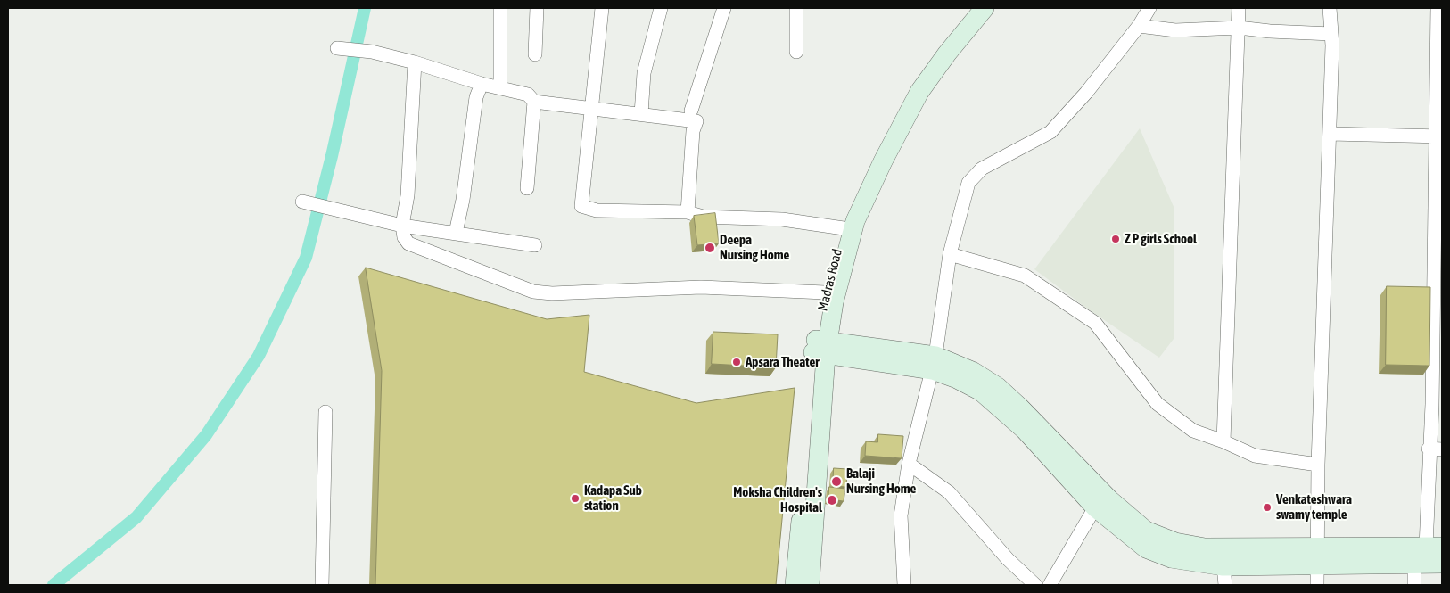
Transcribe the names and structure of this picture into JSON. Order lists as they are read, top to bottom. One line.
{"streets":{"main road":["Madras Road"]},"places":["Z P girls School","Deepa Nursing Home","Apsara Theater","Balaji Nursing Home","Kadapa Sub station","Moksha Children's Hospital","Venkateshwara swamy temple"]}
